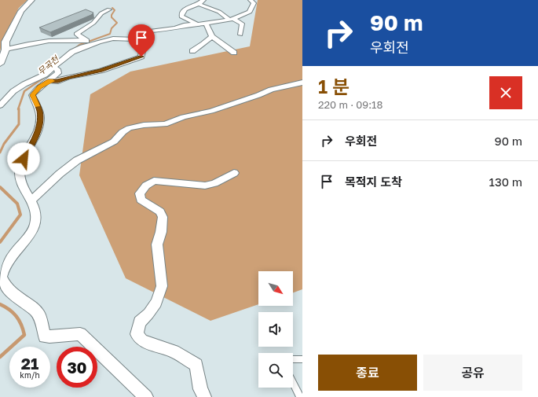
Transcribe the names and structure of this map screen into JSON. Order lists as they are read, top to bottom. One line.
{"water":["무곡천"],"north":"bottom right","page":{"turn":["90 m","우회전"],"heading":["1 분","220 m · 09:18"],"list":[{"name":"우회전","value":"90 m"},{"name":"목적지 도착","value":"130 m"}],"speed":"21 km/h","limit":"30","buttons":["종료","공유"]}}
